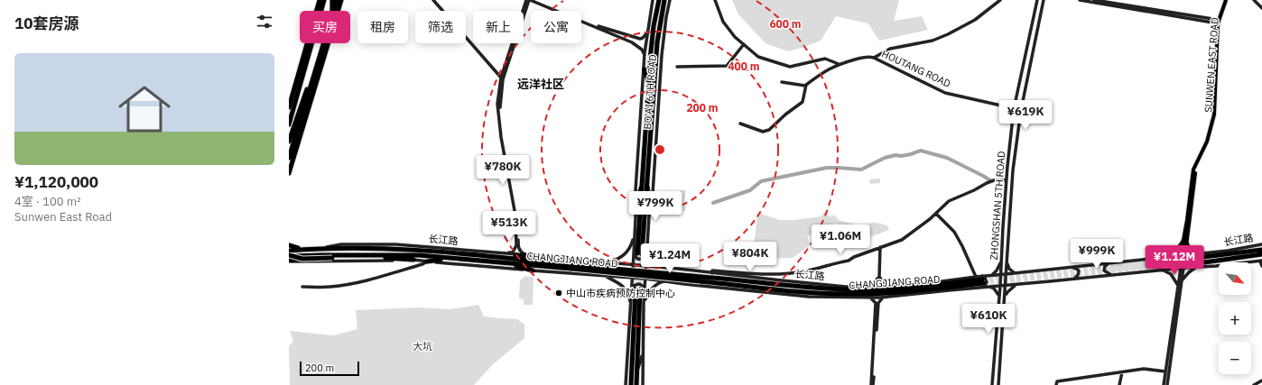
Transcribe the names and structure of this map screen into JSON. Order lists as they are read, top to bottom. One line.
{"streets":{"highway":["BO'AI 6TH ROAD","CHANGJIANG ROAD"],"main road":["SUNWEN EAST ROAD","HOUTANG ROAD","ZHONGSHAN 5TH ROAD","长江路"]},"crossings":[["SUNWEN EAST ROAD","长江路"],["HOUTANG ROAD","ZHONGSHAN 5TH ROAD"],["BO'AI 6TH ROAD","长江路"],["ZHONGSHAN 5TH ROAD","长江路"],["长江路","CHANGJIANG ROAD"]],"districts":["远洋社区"],"parks":["大坑"],"places":["中山市疾病预防控制中心"],"scale_bar":"200 m","north":"bottom right","page":{"heading":"10套房源","chip":["买房","租房","筛选","新上","公寓"],"list":[{"name":"¥1,120,000","note":"4室 · 100 m² · Sunwen East Road"}],"price":["¥619K","¥780K","¥799K","¥513K","¥1.06M","¥999K","¥804K","¥1.24M","¥1.12M","¥610K"],"map_buttons":["+","−"],"scale":"200 m"},"rings":["600 m","400 m","200 m"]}
